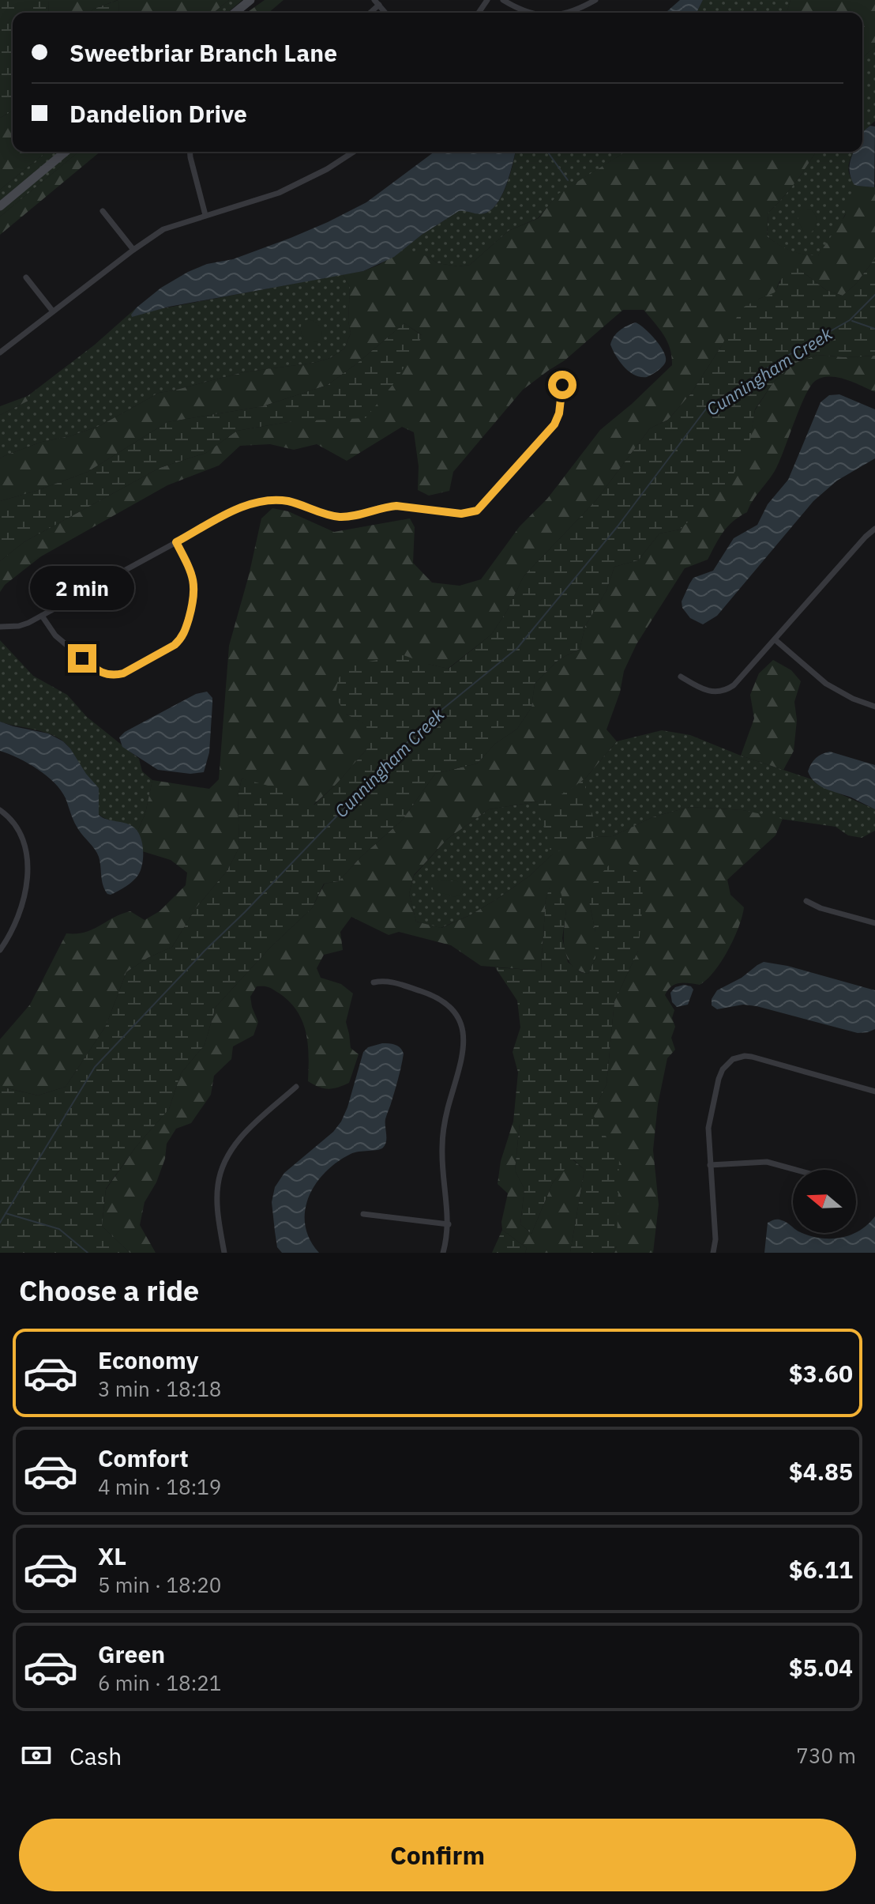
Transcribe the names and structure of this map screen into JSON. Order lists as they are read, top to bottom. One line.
{"water":["Cunningham Creek"],"north":"left","page":{"banner":["Sweetbriar Branch Lane","Dandelion Drive"],"bubble":"2 min","heading":"Choose a ride","list":[{"name":"Economy","note":"3 min · 18:18","value":"$3.60"},{"name":"Comfort","note":"4 min · 18:19","value":"$4.85"},{"name":"XL","note":"5 min · 18:20","value":"$6.11"},{"name":"Green","note":"6 min · 18:21","value":"$5.04"}],"pay":["Cash","730 m"],"buttons":"Confirm"}}
